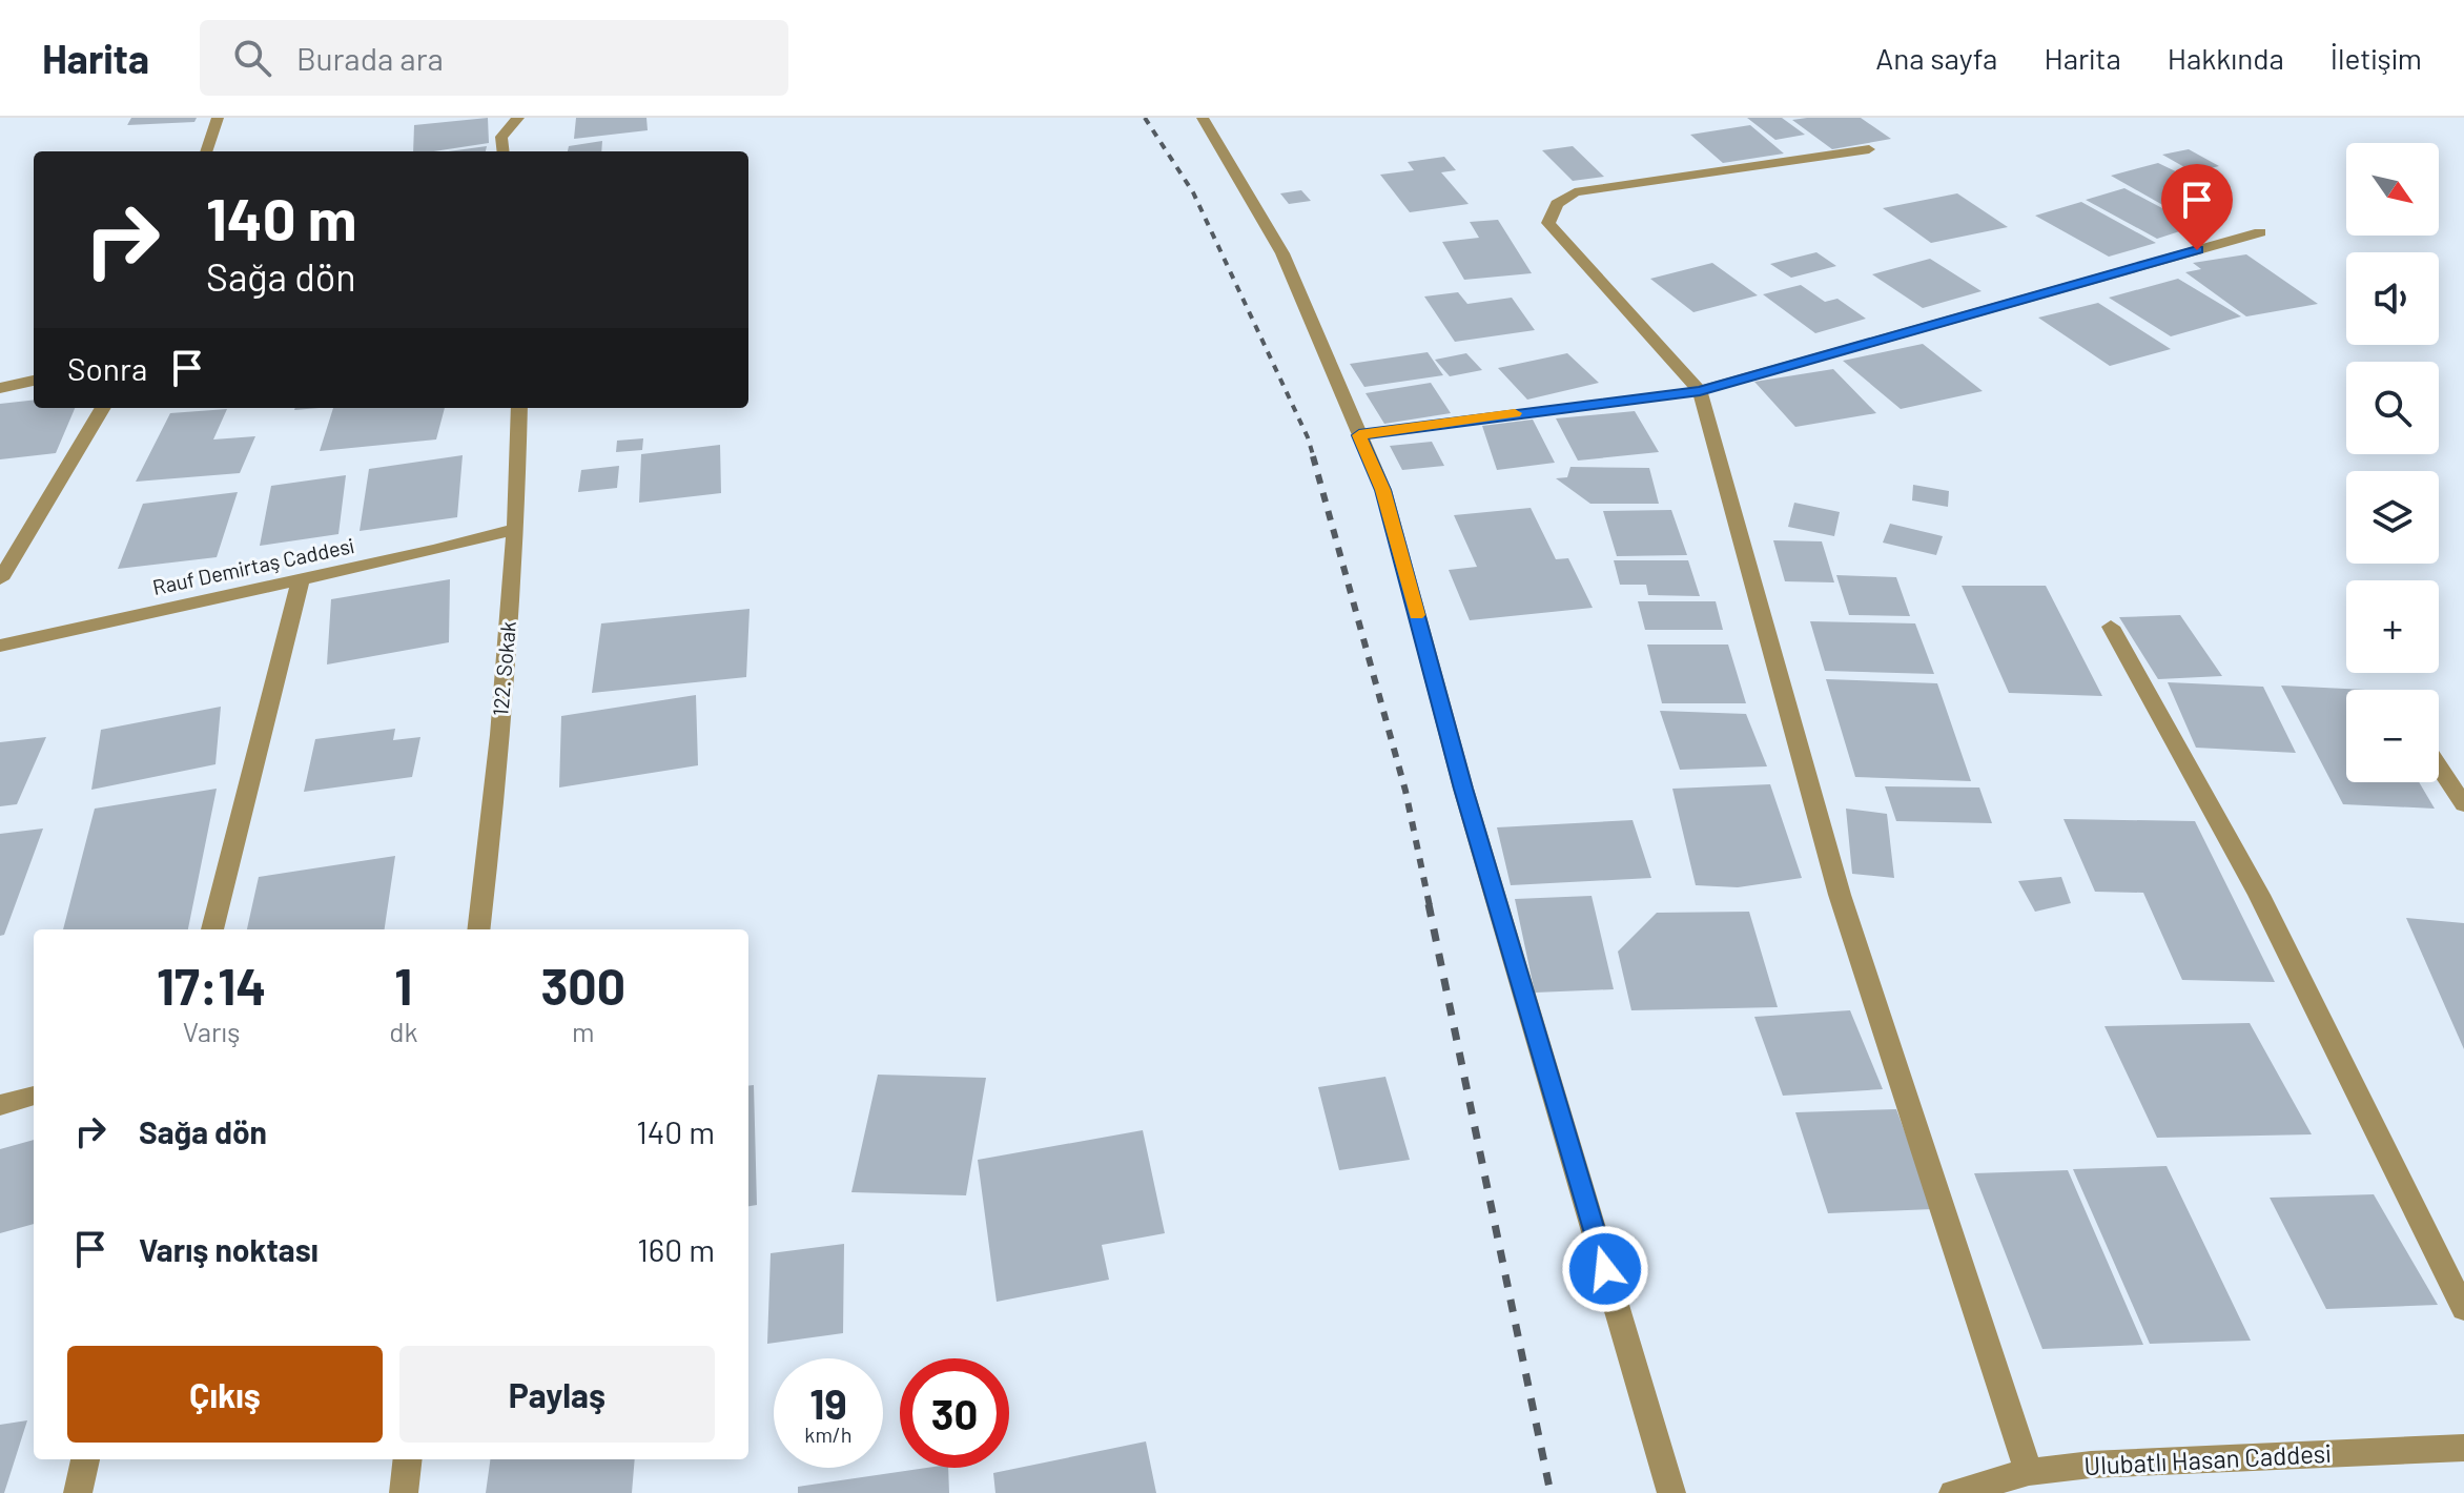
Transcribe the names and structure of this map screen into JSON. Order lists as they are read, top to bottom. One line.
{"streets":{"street":["Rauf Demirtaş Caddesi","122. Sokak","Ulubatlı Hasan Caddesi"]},"crossings":[["Rauf Demirtaş Caddesi","122. Sokak"]],"north":"bottom right","page":{"header":"Harita","search":"Burada ara","nav":["Ana sayfa","Harita","Hakkında","İletişim"],"map_buttons":["+","−"],"turn":["140 m","Sağa dön"],"then":"Sonra","eta":["17:14","Varış","1","dk","300","m"],"list":[{"name":"Sağa dön","value":"140 m"},{"name":"Varış noktası","value":"160 m"}],"buttons":["Çıkış","Paylaş"],"speed":"19 km/h","limit":"30"}}
